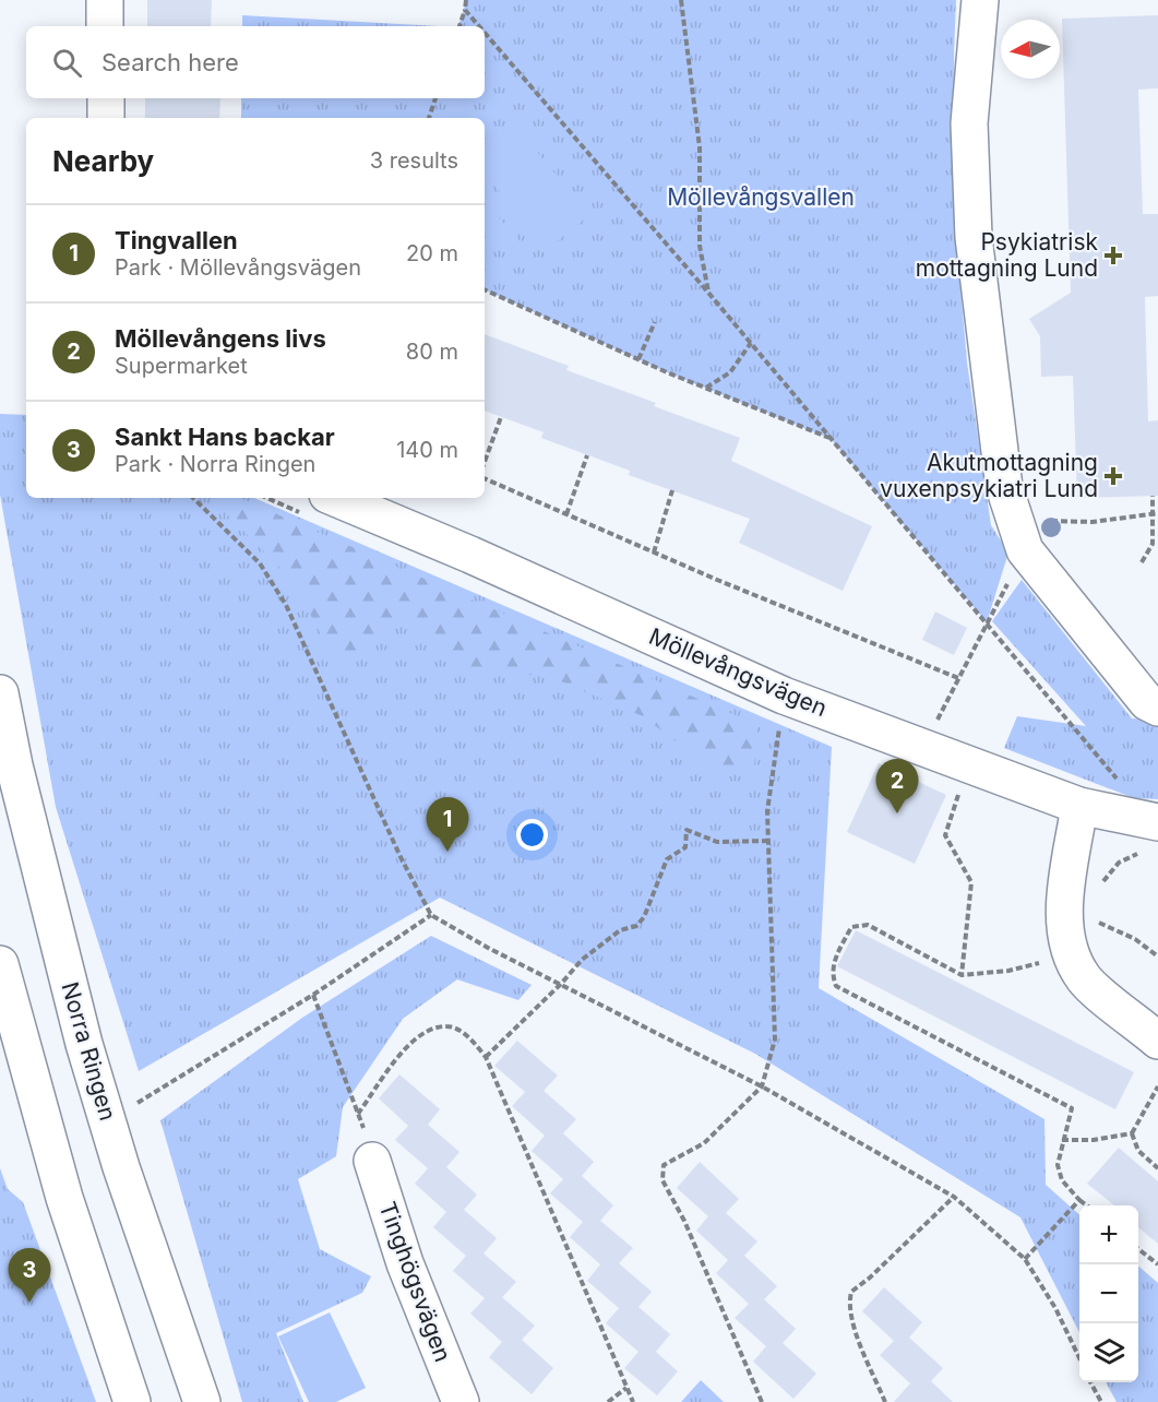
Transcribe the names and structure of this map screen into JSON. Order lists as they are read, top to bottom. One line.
{"streets":{"street":["Möllevångsvägen","Norra Ringen","Tinghögsvägen"]},"parks":["Möllevångsvallen"],"places":{"health":["Psykiatrisk mottagning Lund","Akutmottagning vuxenpsykiatri Lund"]},"north":"left","page":{"search":"Search here","heading":["Nearby","3 results"],"list":[{"mark":"1","name":"Tingvallen","note":"Park · Möllevångsvägen","value":"20 m"},{"mark":"2","name":"Möllevångens livs","note":"Supermarket","value":"80 m"},{"mark":"3","name":"Sankt Hans backar","note":"Park · Norra Ringen","value":"140 m"}],"pins":["2","1","3"],"map_buttons":["+","−"]}}
